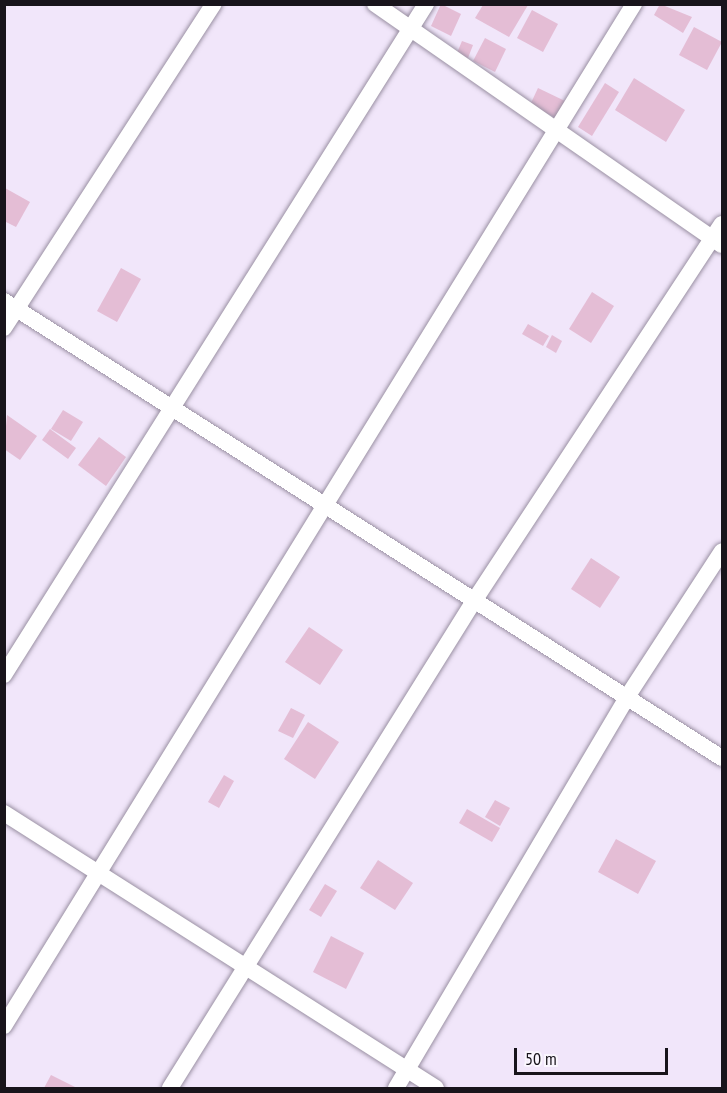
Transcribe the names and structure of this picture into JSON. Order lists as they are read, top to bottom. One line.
{"scale_bar":"50 m"}
